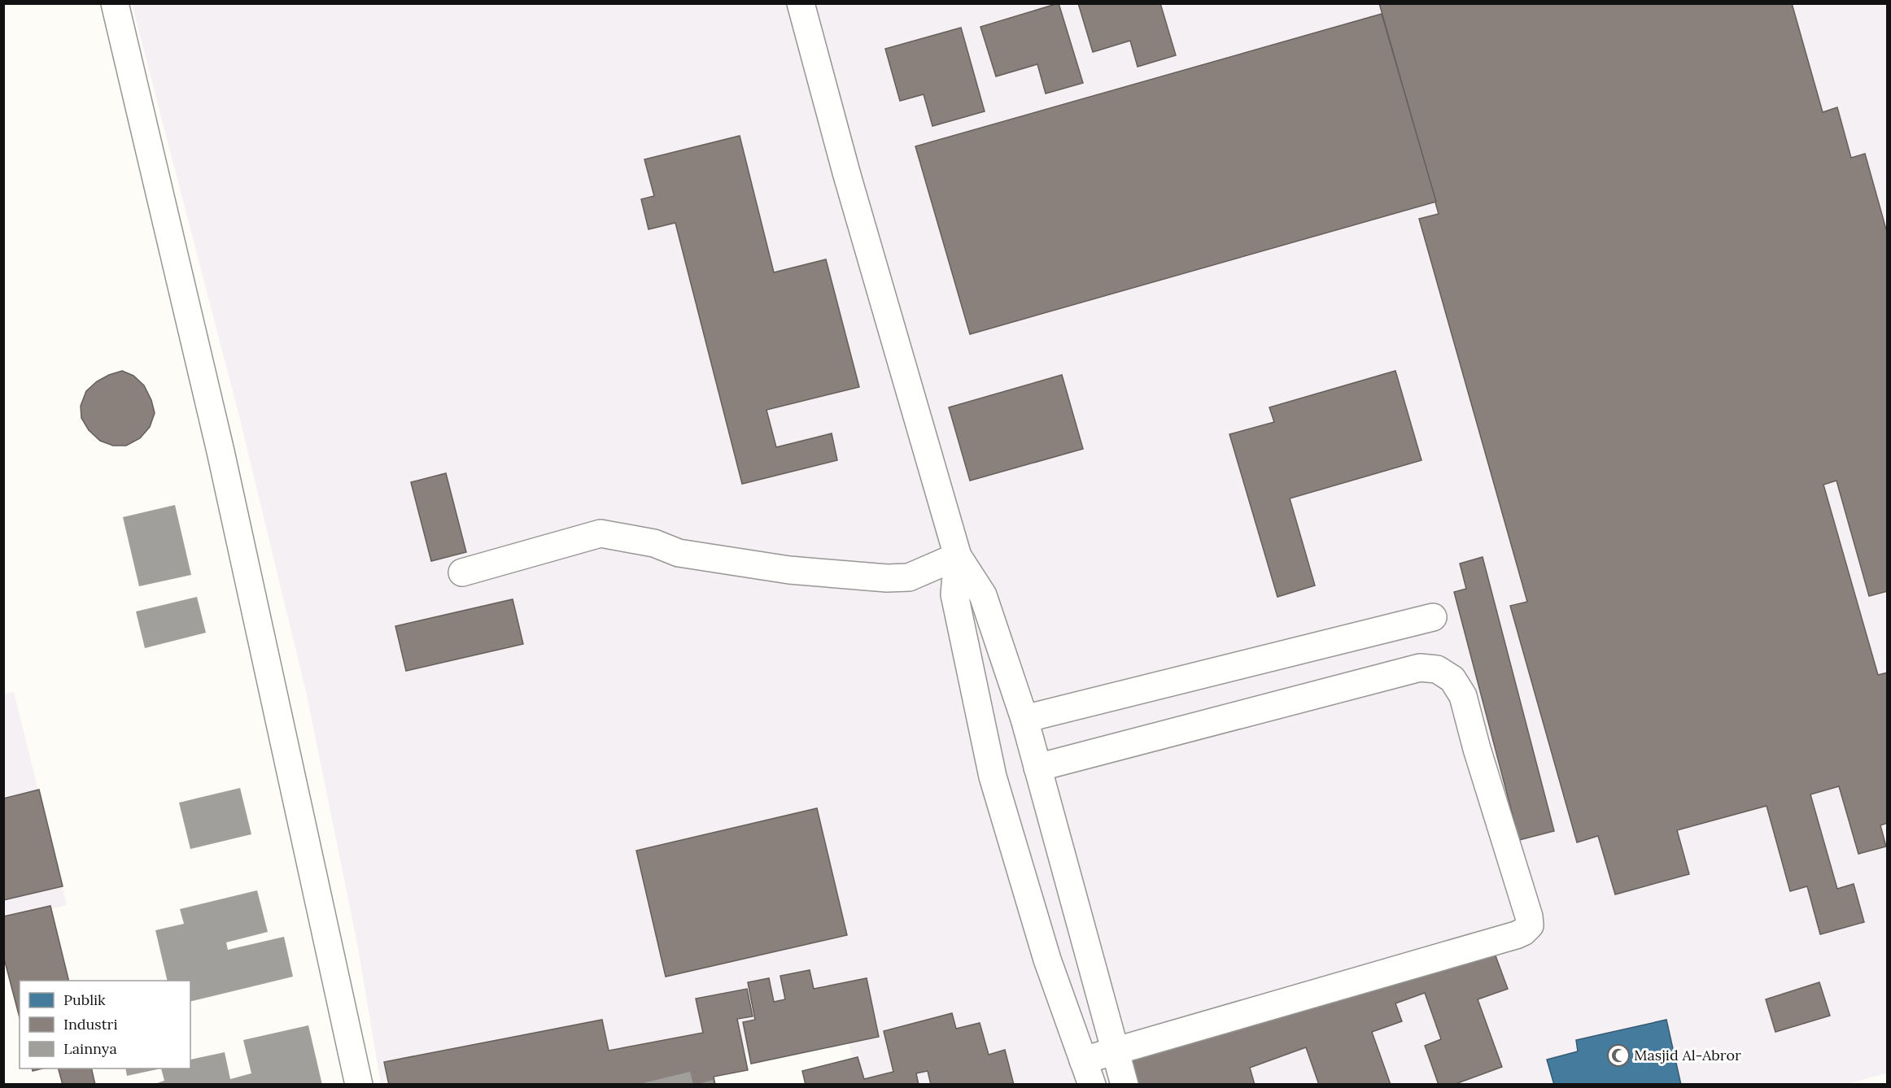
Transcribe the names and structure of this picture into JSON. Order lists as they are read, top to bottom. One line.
{"places":{"mosque":["Masjid Al-Abror"]},"legend":["Publik","Industri","Lainnya"]}
